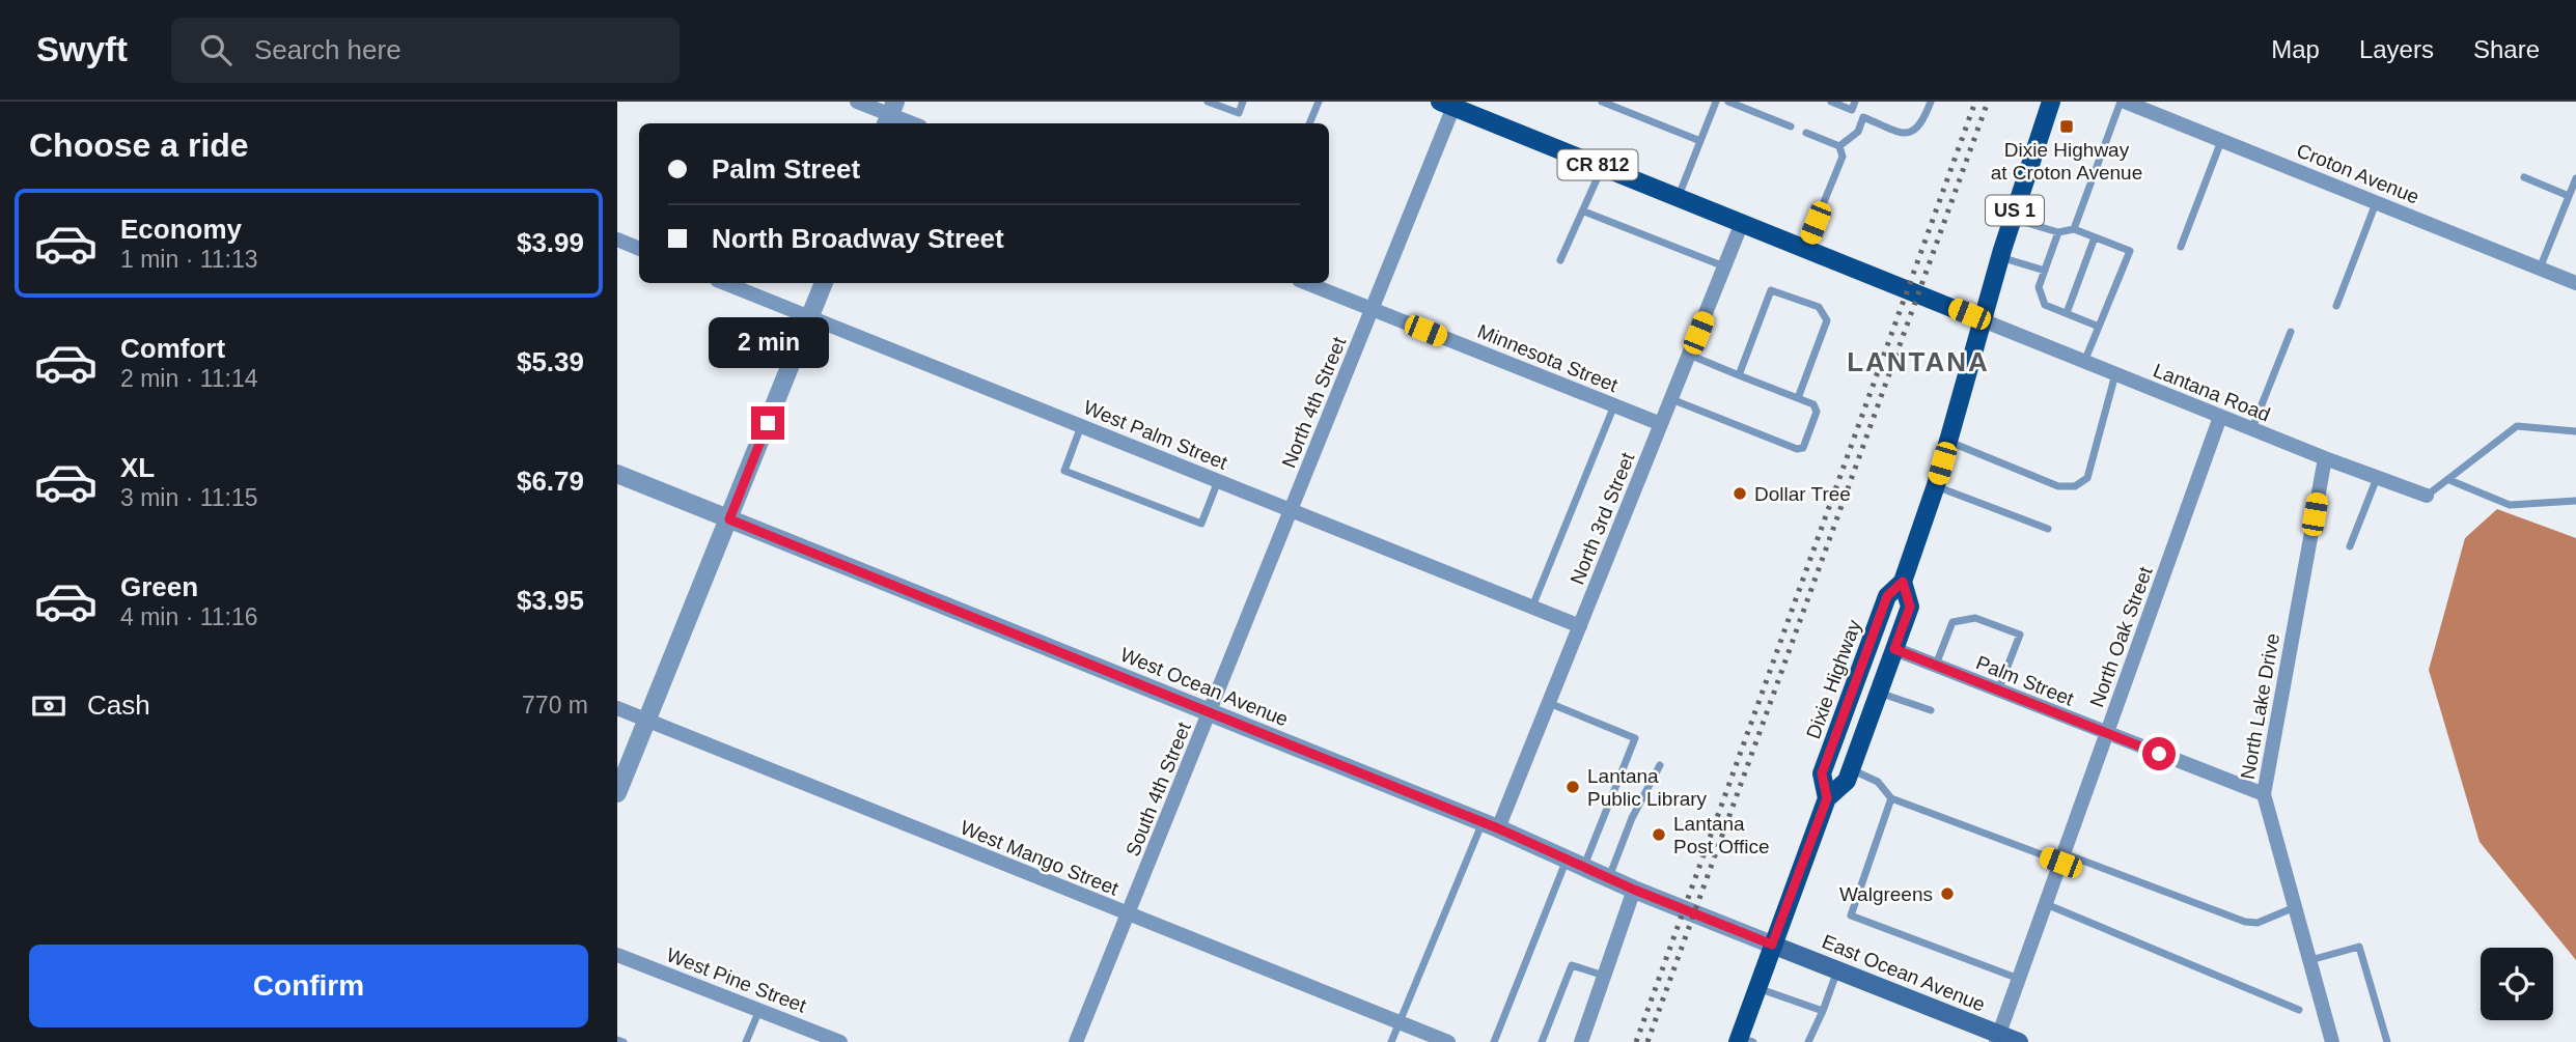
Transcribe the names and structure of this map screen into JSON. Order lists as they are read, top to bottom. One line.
{"streets":{"main road":["CR 812","US 1","Dixie Highway","East Ocean Avenue"],"street":["Croton Avenue","Minnesota Street","Lantana Road","North 4th Street","West Palm Street","North 3rd Street","North Oak Street","Palm Street","West Ocean Avenue","North Lake Drive","South 4th Street","West Mango Street","West Pine Street"]},"crossings":[["CR 812","US 1"],["CR 812","Lantana Road"],["CR 812","North 4th Street"],["CR 812","North 3rd Street"],["CR 812","Dixie Highway"],["US 1","Lantana Road"],["US 1","Dixie Highway"],["Minnesota Street","North 4th Street"],["Minnesota Street","North 3rd Street"],["Lantana Road","North Oak Street"],["Lantana Road","Dixie Highway"],["Lantana Road","North Lake Drive"],["North 4th Street","West Palm Street"],["North 4th Street","West Ocean Avenue"],["North 4th Street","South 4th Street"],["West Palm Street","North 3rd Street"],["North 3rd Street","West Ocean Avenue"],["North Oak Street","Palm Street"],["North Oak Street","East Ocean Avenue"],["Dixie Highway","Palm Street"],["Dixie Highway","West Ocean Avenue"],["Dixie Highway","East Ocean Avenue"],["Palm Street","North Lake Drive"],["West Ocean Avenue","South 4th Street"],["West Ocean Avenue","East Ocean Avenue"],["South 4th Street","West Mango Street"]],"districts":["LANTANA"],"places":{"transit":["Dixie Highway at Croton Avenue"],"other":["Dollar Tree","Lantana Public Library","Lantana Post Office","Walgreens"]},"page":{"header":"Swyft","search":"Search here","nav":["Map","Layers","Share"],"heading":"Choose a ride","banner":["Palm Street","North Broadway Street"],"list":[{"name":"Economy","note":"1 min · 11:13","value":"$3.99"},{"name":"Comfort","note":"2 min · 11:14","value":"$5.39"},{"name":"XL","note":"3 min · 11:15","value":"$6.79"},{"name":"Green","note":"4 min · 11:16","value":"$3.95"}],"bubble":"2 min","pay":["Cash","770 m"],"buttons":"Confirm"}}
